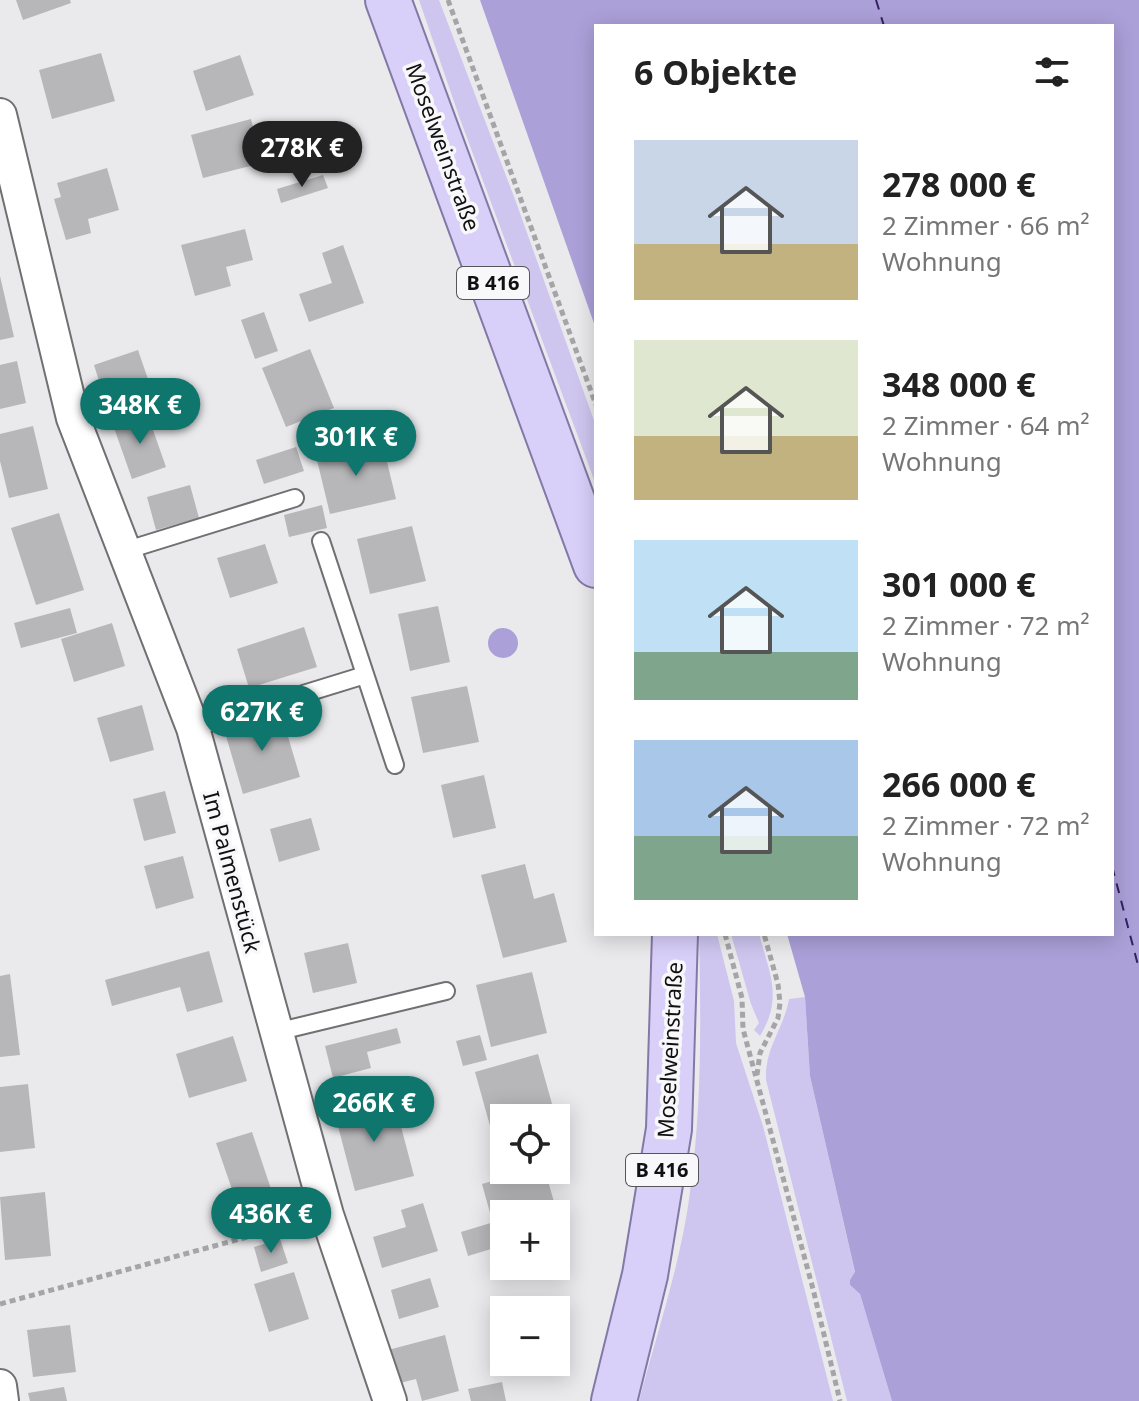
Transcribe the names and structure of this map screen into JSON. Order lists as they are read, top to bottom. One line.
{"streets":{"main road":["Moselweinstraße","B 416"],"street":["Im Palmenstück"]},"page":{"heading":"6 Objekte","list":[{"name":"278 000 €","note":"2 Zimmer · 66 m² · Wohnung"},{"name":"348 000 €","note":"2 Zimmer · 64 m² · Wohnung"},{"name":"301 000 €","note":"2 Zimmer · 72 m² · Wohnung"},{"name":"266 000 €","note":"2 Zimmer · 72 m² · Wohnung"}],"price":["278K €","348K €","301K €","627K €","266K €","436K €"],"map_buttons":["+","−"]}}
